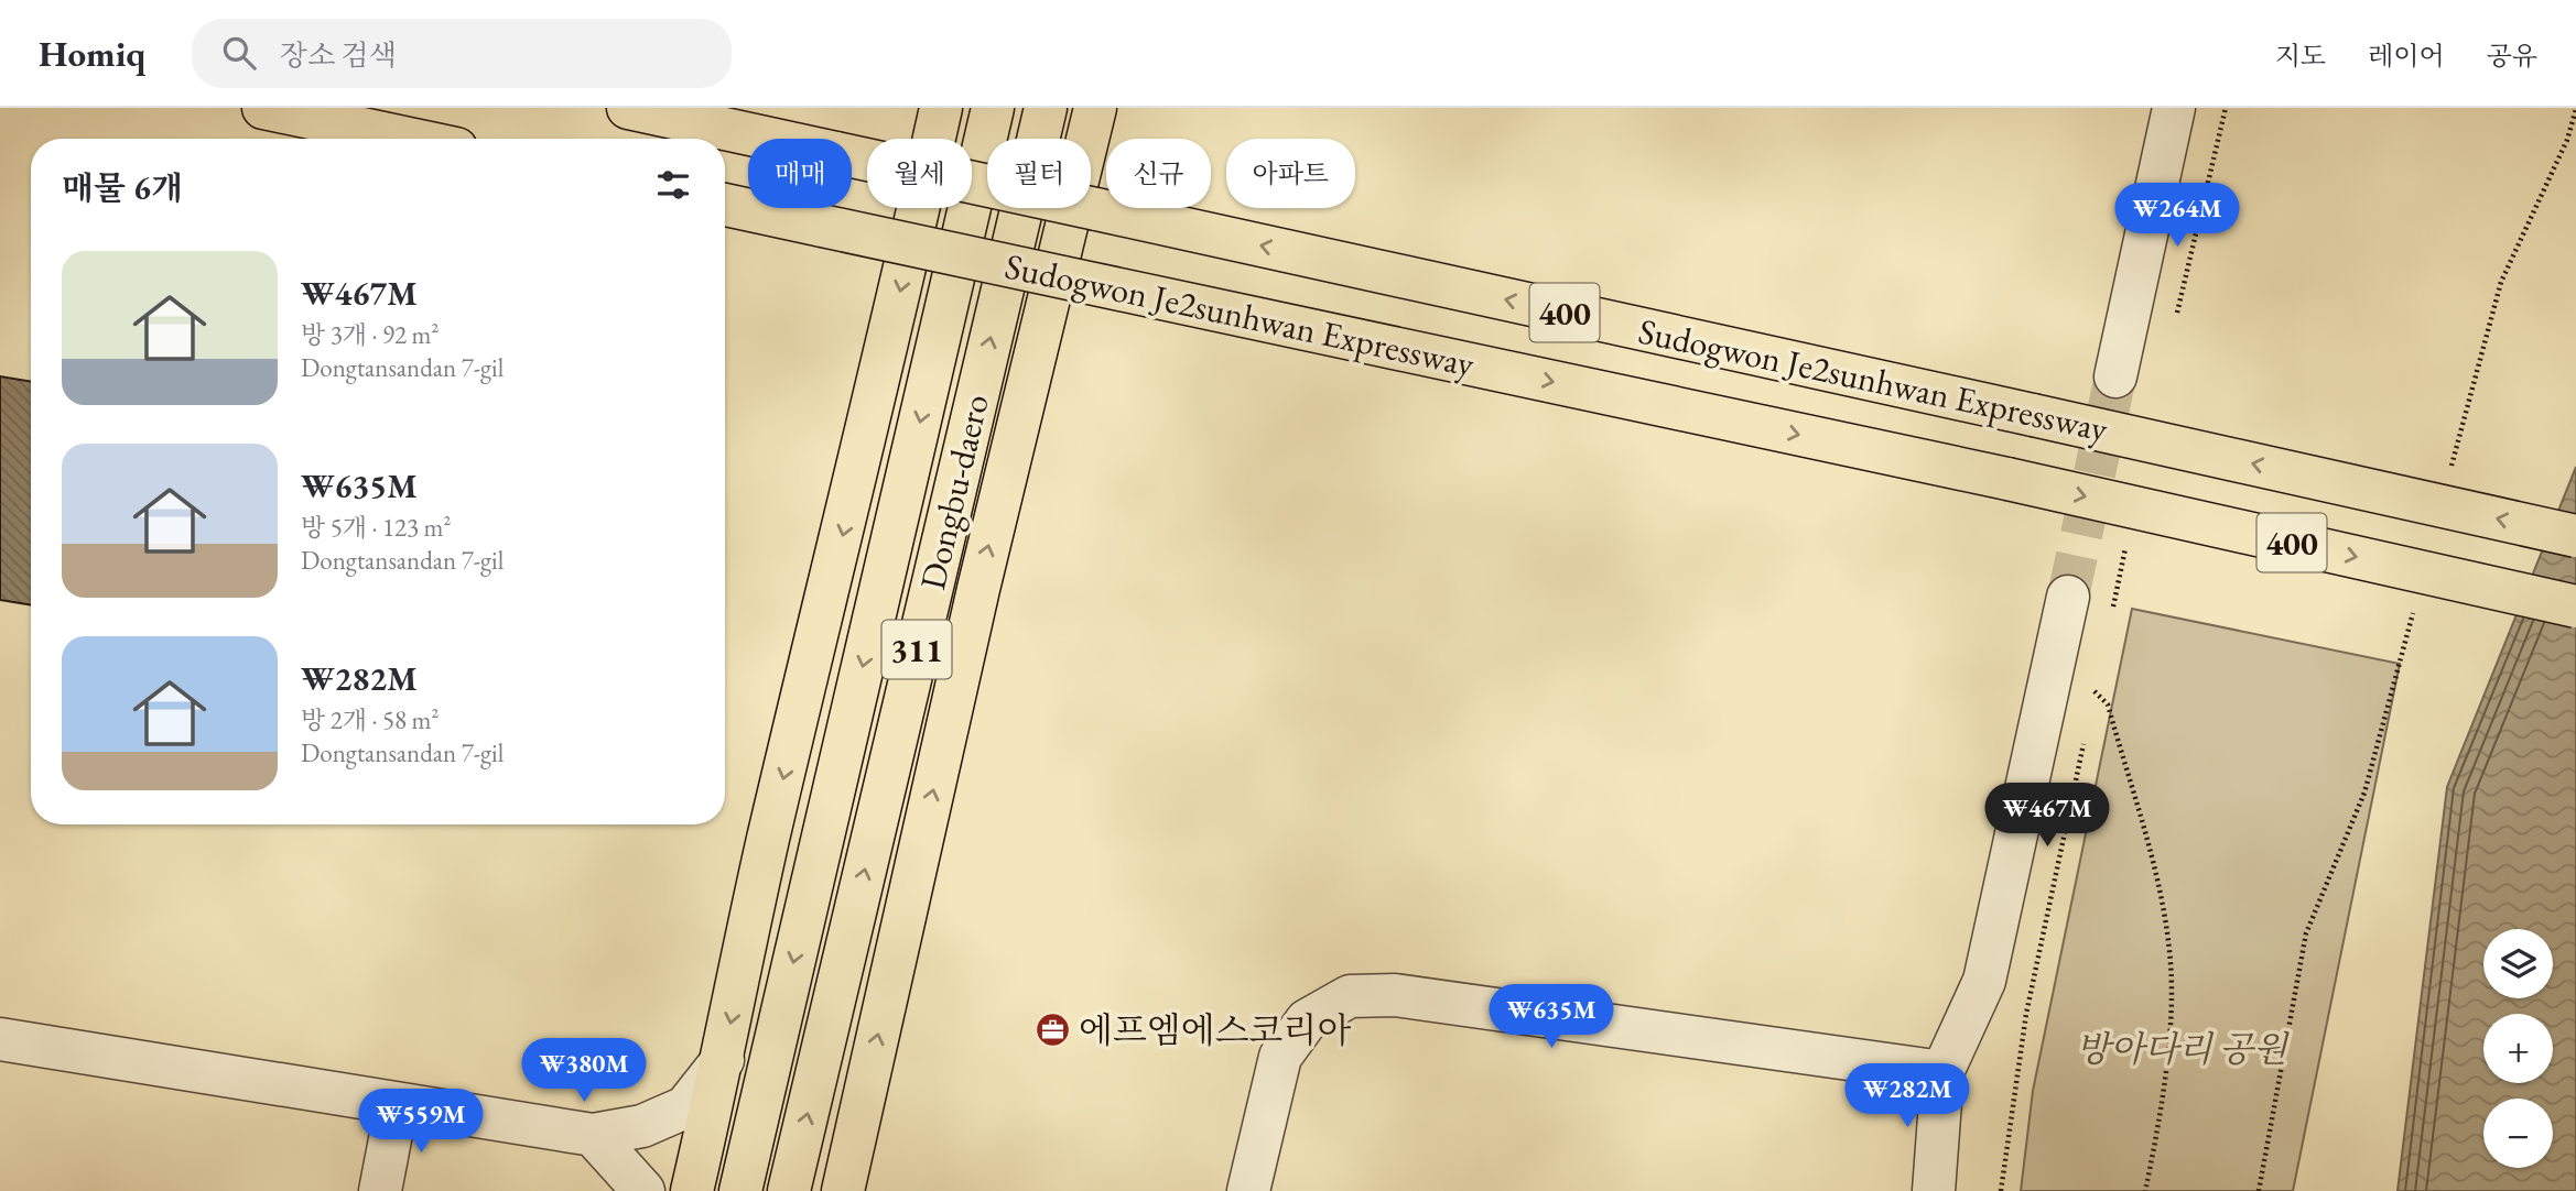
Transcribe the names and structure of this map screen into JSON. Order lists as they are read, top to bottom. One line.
{"streets":{"main road":["400","Sudogwon Je2sunhwan Expressway","Dongbu-daero","311"]},"parks":["방아다리 공원"],"places":{"office":["에프엠에스코리아"]},"page":{"header":"Homiq","search":"장소 검색","nav":["지도","레이어","공유"],"chip":["매매","월세","필터","신규","아파트"],"heading":"매물 6개","price":["₩264M","₩467M","₩635M","₩380M","₩282M","₩559M"],"list":[{"name":"₩467M","note":"방 3개 · 92 m² · Dongtansandan 7-gil"},{"name":"₩635M","note":"방 5개 · 123 m² · Dongtansandan 7-gil"},{"name":"₩282M","note":"방 2개 · 58 m² · Dongtansandan 7-gil"}],"map_buttons":["+","−"]}}
